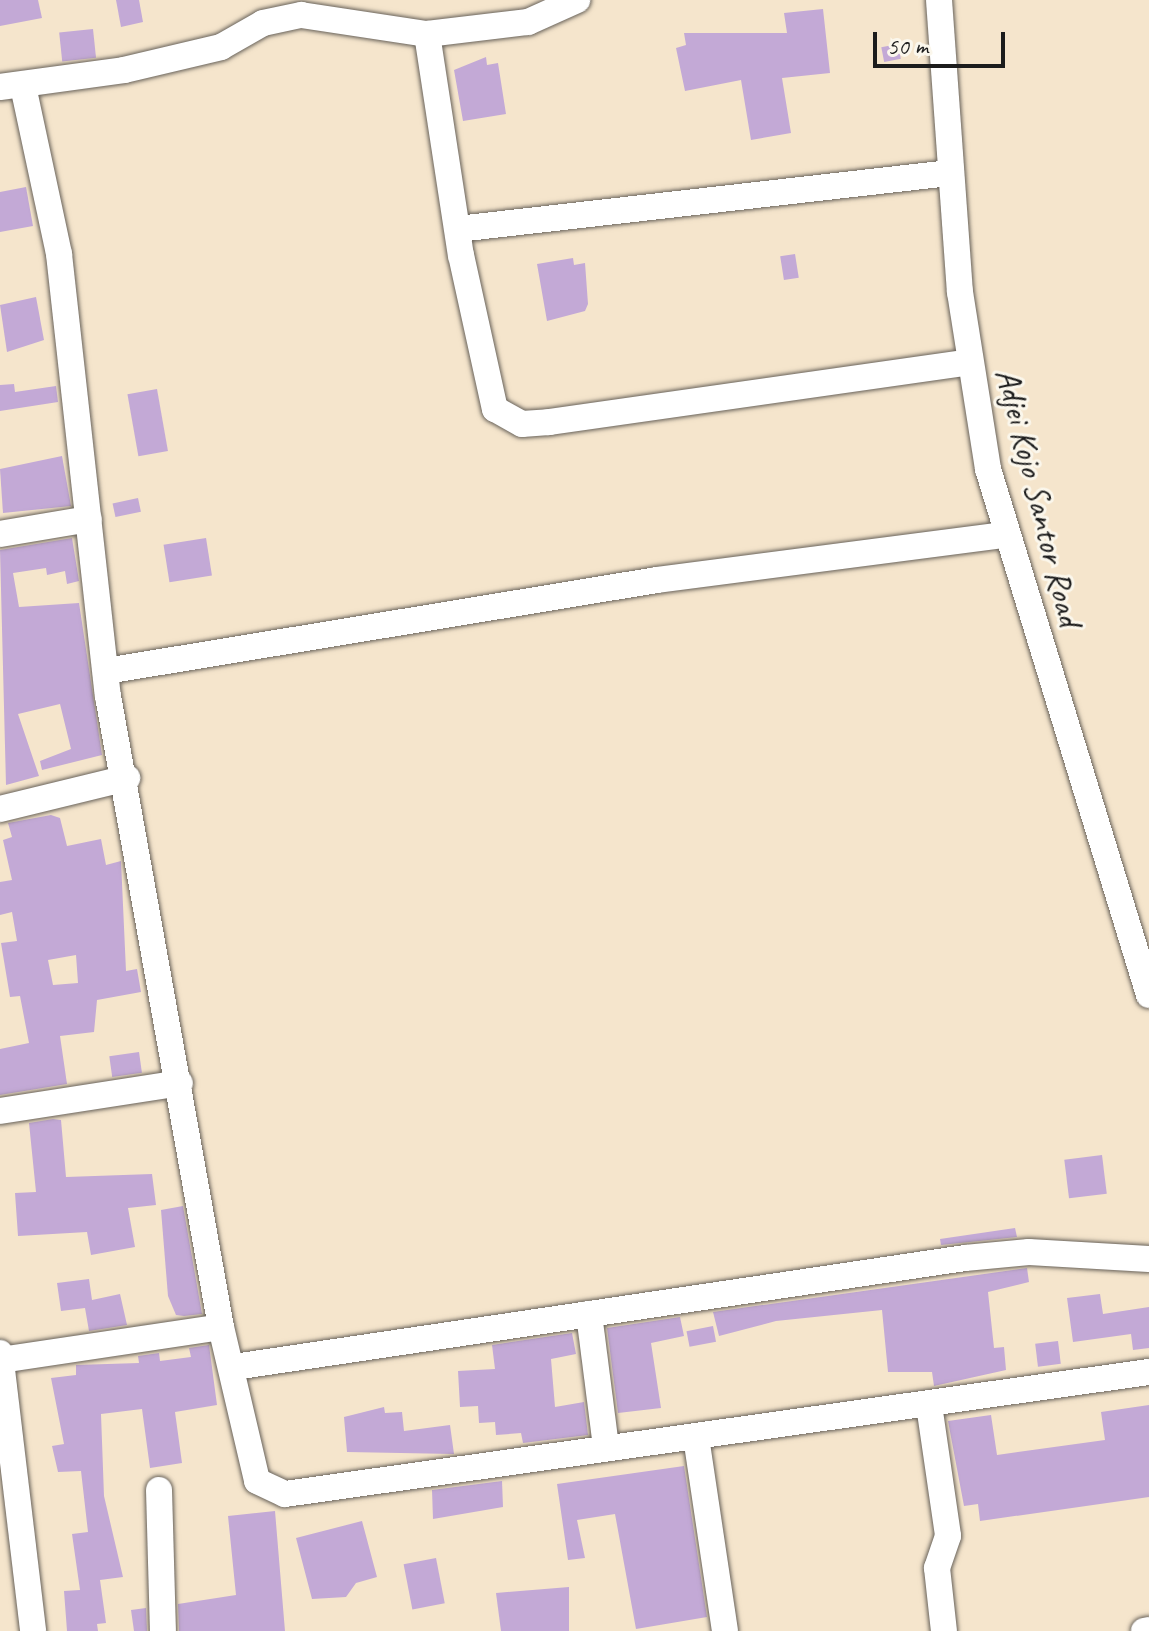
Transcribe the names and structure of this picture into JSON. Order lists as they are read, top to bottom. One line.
{"streets":{"street":["Adjei Kojo Santor Road"]},"scale_bar":"50 m"}
